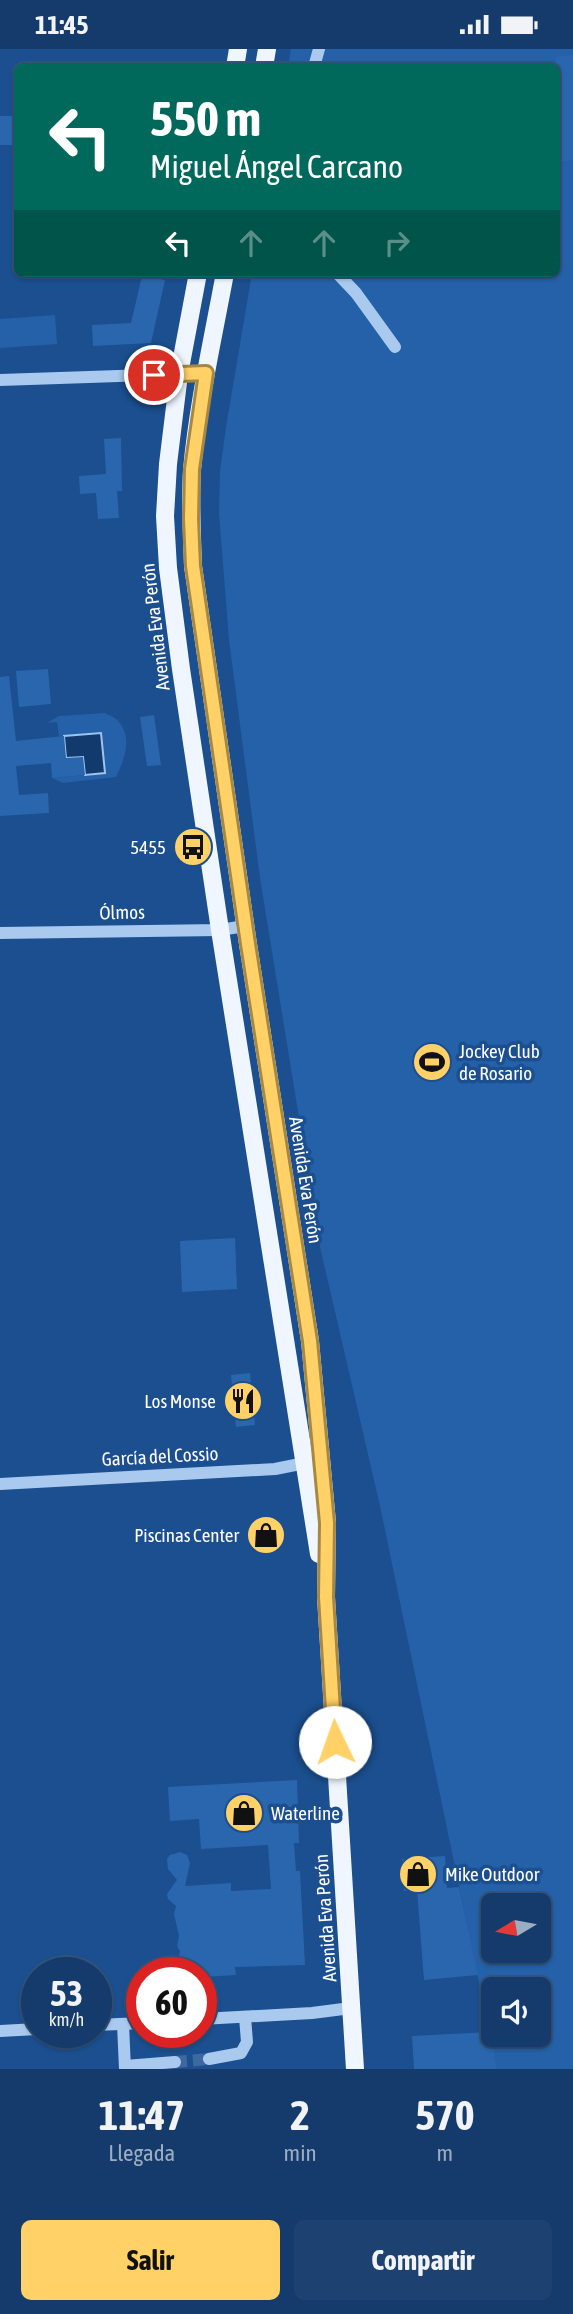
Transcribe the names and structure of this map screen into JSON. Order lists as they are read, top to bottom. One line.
{"streets":{"main road":["Avenida Eva Perón"],"street":["Ólmos","García del Cossio"]},"crossings":[["Avenida Eva Perón","Ólmos"],["Avenida Eva Perón","García del Cossio"]],"places":{"bus stop":["5455"],"sports":["Jockey Club de Rosario"],"restaurant":["Los Monse"],"shop":["Piscinas Center","Waterline","Mike Outdoor"]},"north":"left","page":{"status":"11:45","turn":["550 m","Miguel Ángel Carcano"],"speed":"53 km/h","limit":"60","eta":["11:47","Llegada","2","min","570","m"],"buttons":["Salir","Compartir"]}}
